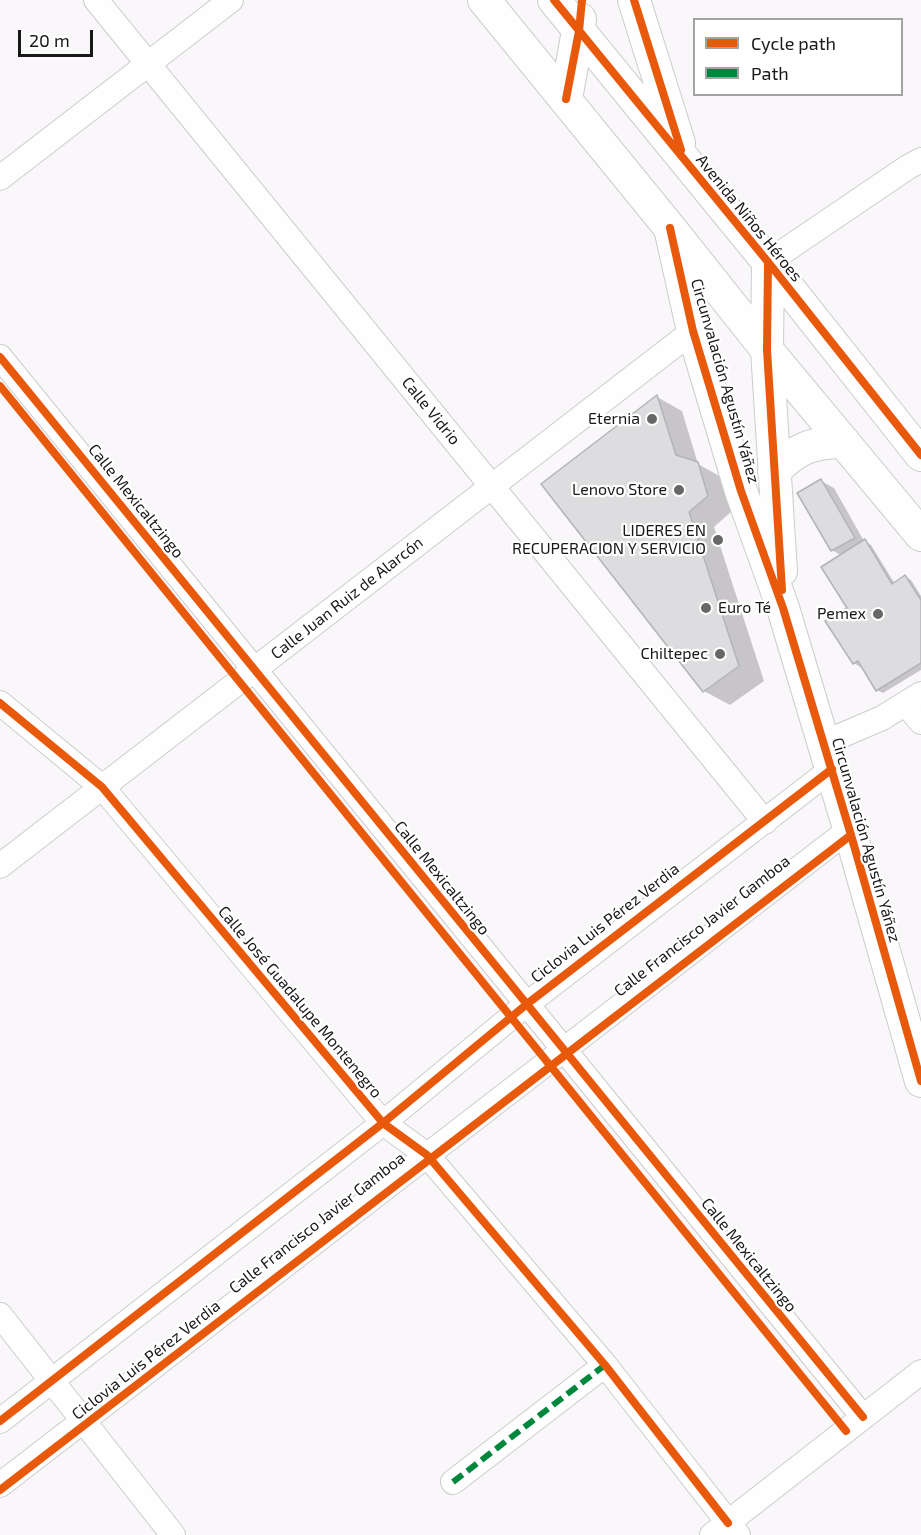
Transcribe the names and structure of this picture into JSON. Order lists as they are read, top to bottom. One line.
{"streets":{"main road":["Avenida Niños Héroes","Circunvalación Agustín Yáñez"],"street":["Calle Vidrio","Calle Mexicaltzingo","Calle Juan Ruiz de Alarcón","Calle Francisco Javier Gamboa","Calle José Guadalupe Montenegro"],"cycle path":["Ciclovia Luis Pérez Verdia"]},"crossings":[["Avenida Niños Héroes","Circunvalación Agustín Yáñez"],["Circunvalación Agustín Yáñez","Calle Juan Ruiz de Alarcón"],["Circunvalación Agustín Yáñez","Calle Francisco Javier Gamboa"],["Calle Vidrio","Calle Juan Ruiz de Alarcón"],["Calle Mexicaltzingo","Calle Juan Ruiz de Alarcón"],["Calle Mexicaltzingo","Calle Francisco Javier Gamboa"],["Calle Juan Ruiz de Alarcón","Calle José Guadalupe Montenegro"],["Calle Francisco Javier Gamboa","Calle José Guadalupe Montenegro"]],"places":["Eternia","Lenovo Store","LIDERES EN RECUPERACION Y SERVICIO","Euro Té","Pemex","Chiltepec"],"legend":["Cycle path","Path"],"scale_bar":"20 m"}
